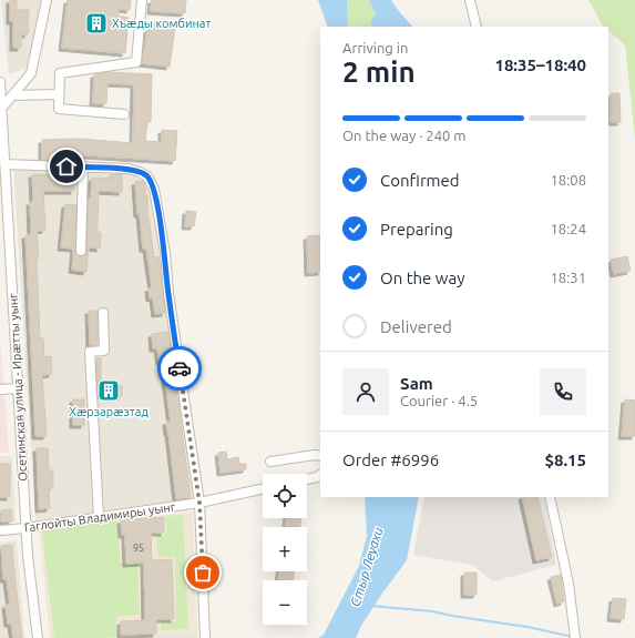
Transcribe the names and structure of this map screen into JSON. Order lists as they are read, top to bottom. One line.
{"streets":{"street":["Осетинская улица - Ирæтты уынг","Гаглойты Владимиры уынг"]},"crossings":[["Осетинская улица - Ирæтты уынг","Гаглойты Владимиры уынг"]],"water":["Стыр Леуахи"],"places":{"building":["Хъæды комбинат","Хæрзарæзтад"]},"house_numbers":["95"],"page":{"heading":["2 min","Arriving in","18:35–18:40"],"panel":["Sam","Courier · 4.5","Order #6996","$8.15"],"bar":"On the way · 240 m","list":[["Confirmed","18:08"],["Preparing","18:24"],["On the way","18:31"],"Delivered"],"map_buttons":["+","−"]}}
